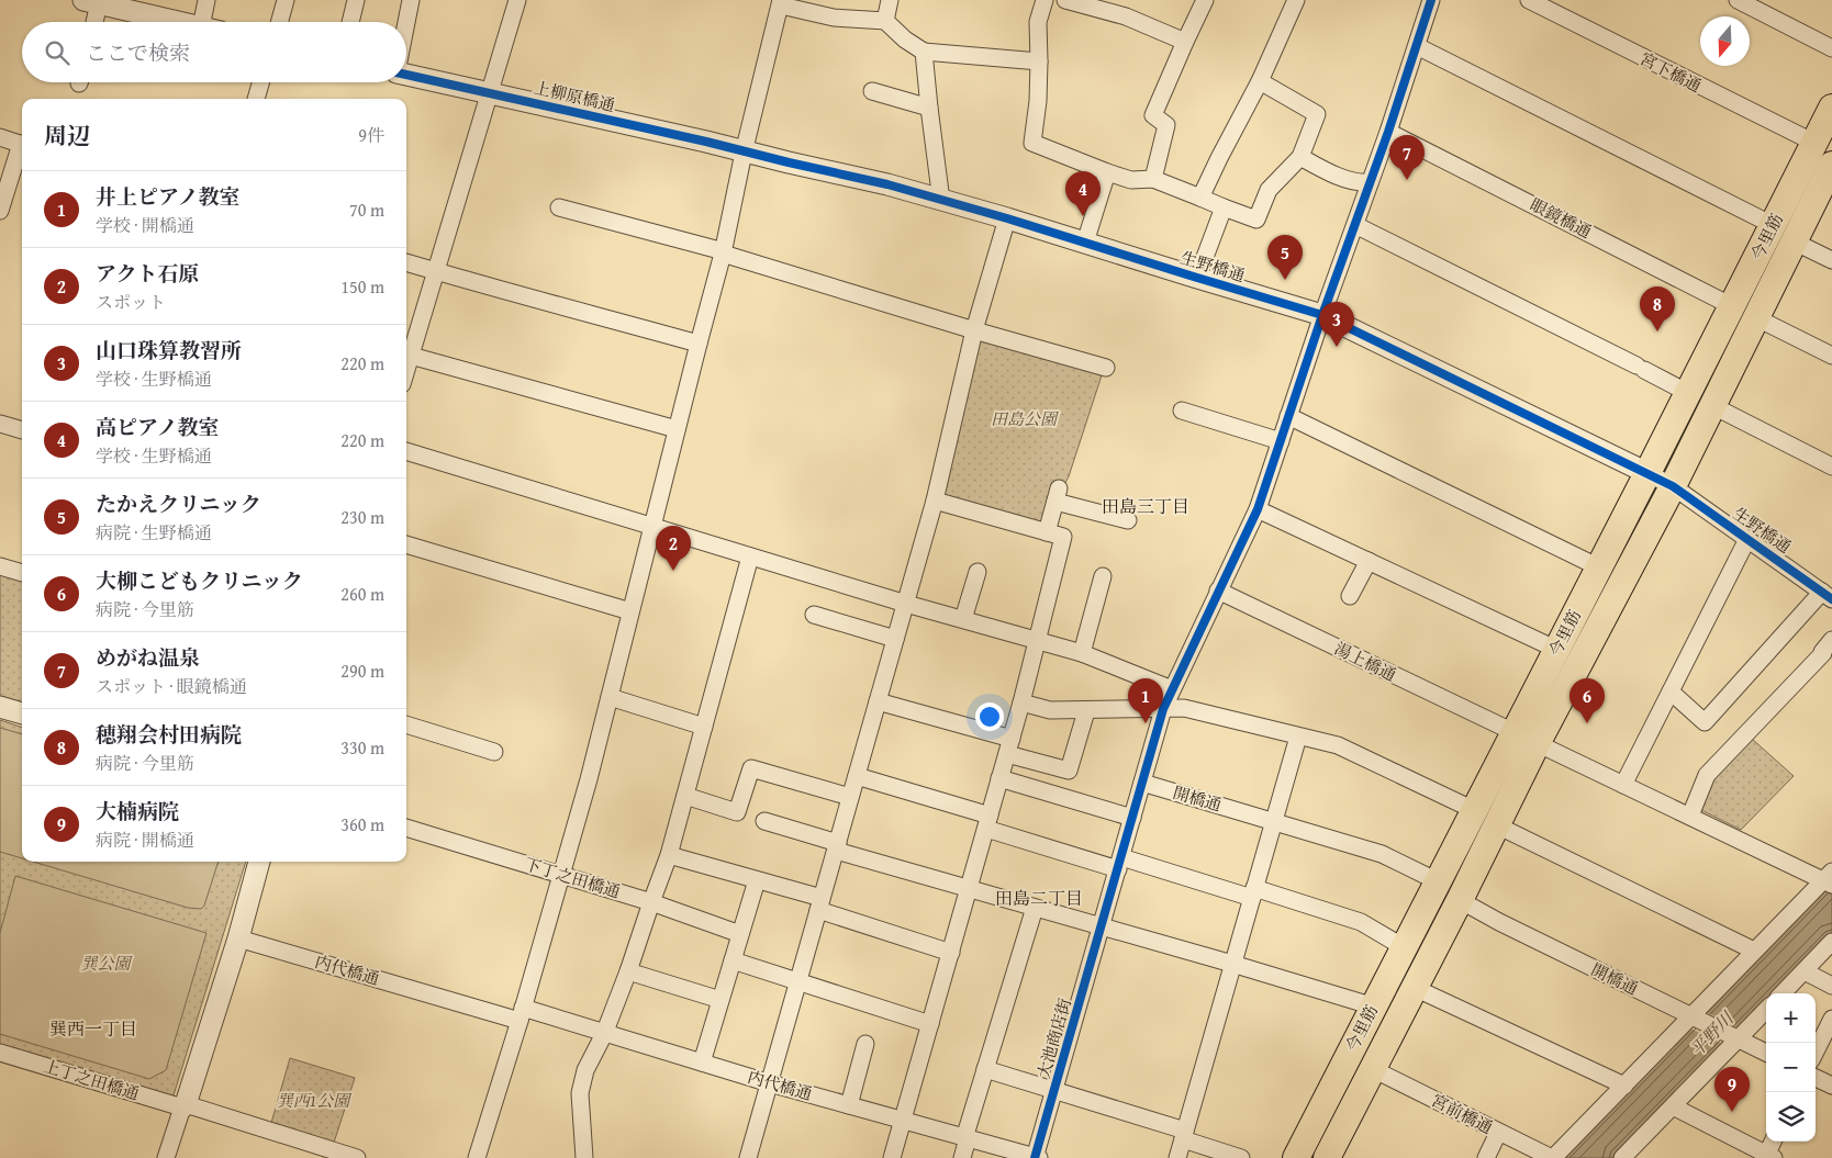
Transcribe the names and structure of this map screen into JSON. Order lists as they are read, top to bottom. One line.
{"streets":{"main road":["今里筋"],"street":["宮下橋通","上柳原橋通","眼鏡橋通","生野橋通","湯上橋通","開橋通","下丁之田橋通","内代橋通","大池商店街","上丁之田橋通","宮前橋通"]},"crossings":[["宮下橋通","今里筋"],["上柳原橋通","生野橋通"],["眼鏡橋通","今里筋"],["眼鏡橋通","大池商店街"],["今里筋","生野橋通"],["今里筋","湯上橋通"],["今里筋","開橋通"],["今里筋","宮前橋通"],["生野橋通","大池商店街"],["湯上橋通","大池商店街"],["開橋通","大池商店街"],["内代橋通","大池商店街"]],"districts":["田島三丁目","田島二丁目","巽西一丁目"],"water":["平野川"],"parks":["田島公園","巽公園","巽西1公園"],"north":"bottom","page":{"search":"ここで検索","heading":["周辺","9件"],"pins":["7","4","5","8","3","2","1","6","9"],"list":[{"mark":"1","name":"井上ピアノ教室","note":"学校 · 開橋通","value":"70 m"},{"mark":"2","name":"アクト石原","note":"スポット","value":"150 m"},{"mark":"3","name":"山口珠算教習所","note":"学校 · 生野橋通","value":"220 m"},{"mark":"4","name":"高ピアノ教室","note":"学校 · 生野橋通","value":"220 m"},{"mark":"5","name":"たかえクリニック","note":"病院 · 生野橋通","value":"230 m"},{"mark":"6","name":"大柳こどもクリニック","note":"病院 · 今里筋","value":"260 m"},{"mark":"7","name":"めがね温泉","note":"スポット · 眼鏡橋通","value":"290 m"},{"mark":"8","name":"穂翔会村田病院","note":"病院 · 今里筋","value":"330 m"},{"mark":"9","name":"大楠病院","note":"病院 · 開橋通","value":"360 m"}],"map_buttons":["+","−"]}}
